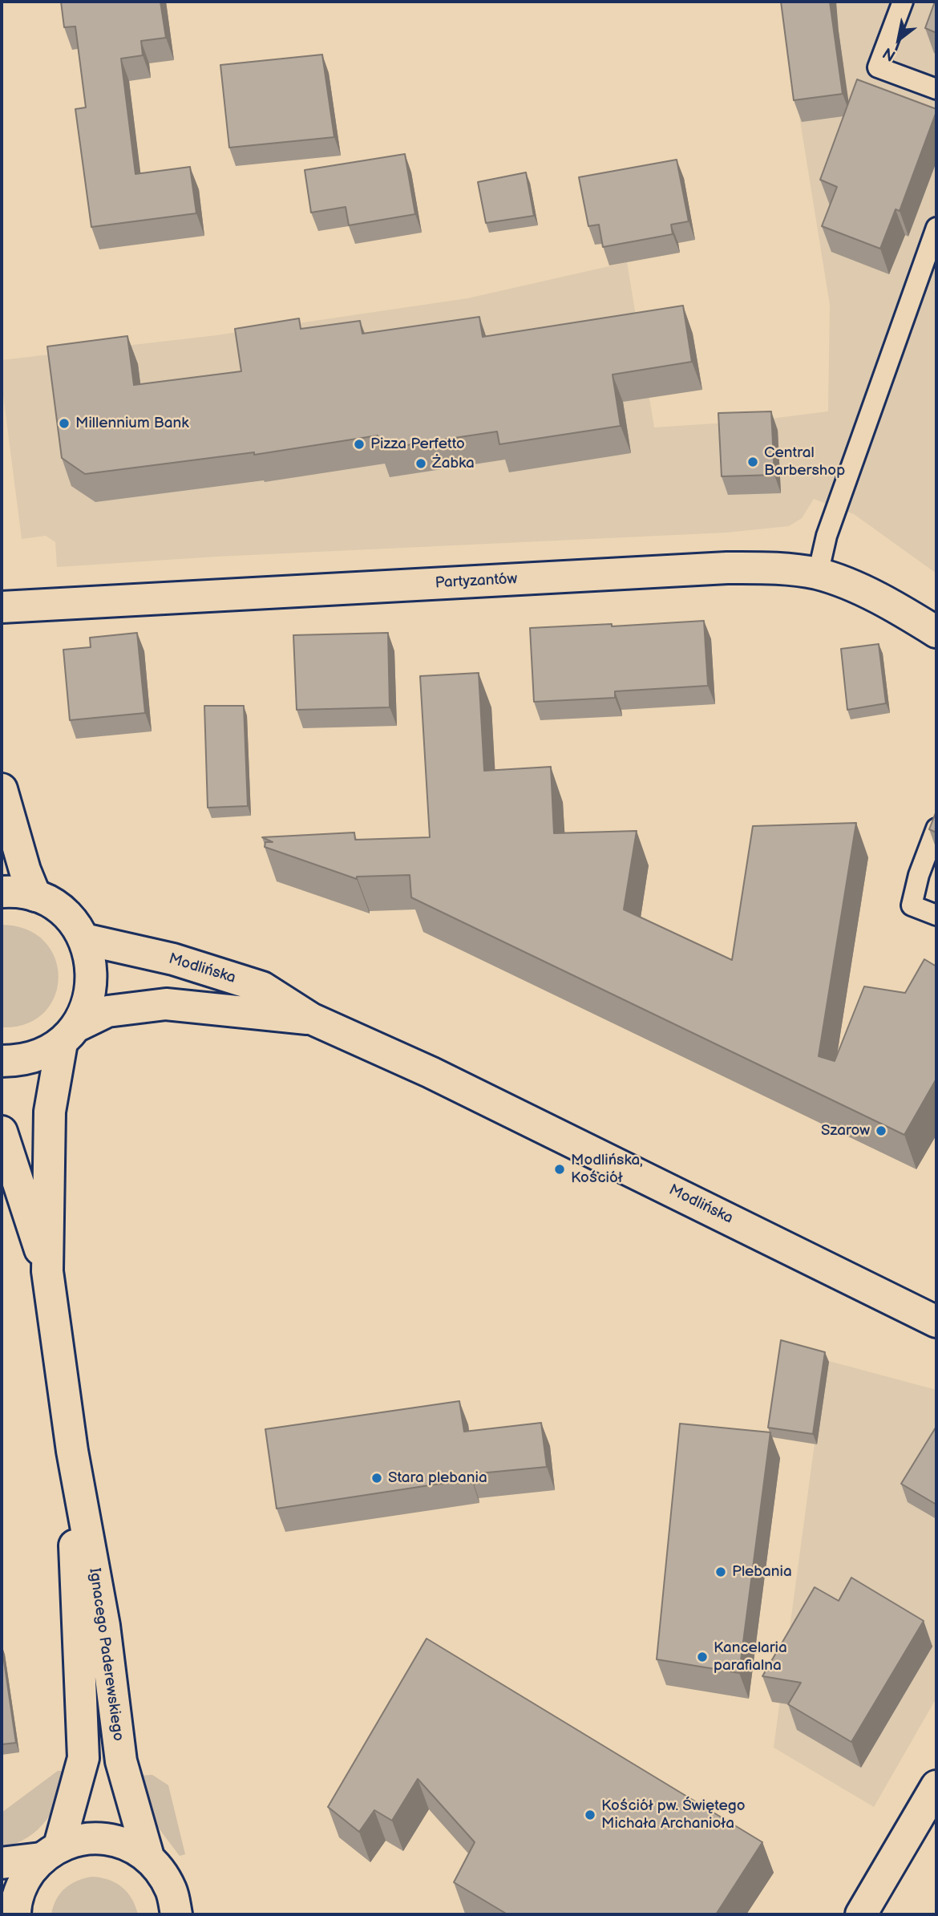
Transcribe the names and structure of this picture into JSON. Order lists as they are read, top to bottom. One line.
{"streets":{"street":["Partyzantów","Modlińska","Ignacego Paderewskiego"]},"crossings":[["Modlińska","Ignacego Paderewskiego"]],"places":["Millennium Bank","Pizza Perfetto","Central Barbershop","Żabka","Szarow","Modlińska, Kościół","Stara plebania","Plebania","Kancelaria parafialna","Kościół pw. Świętego Michała Archanioła"],"north":"bottom left"}
